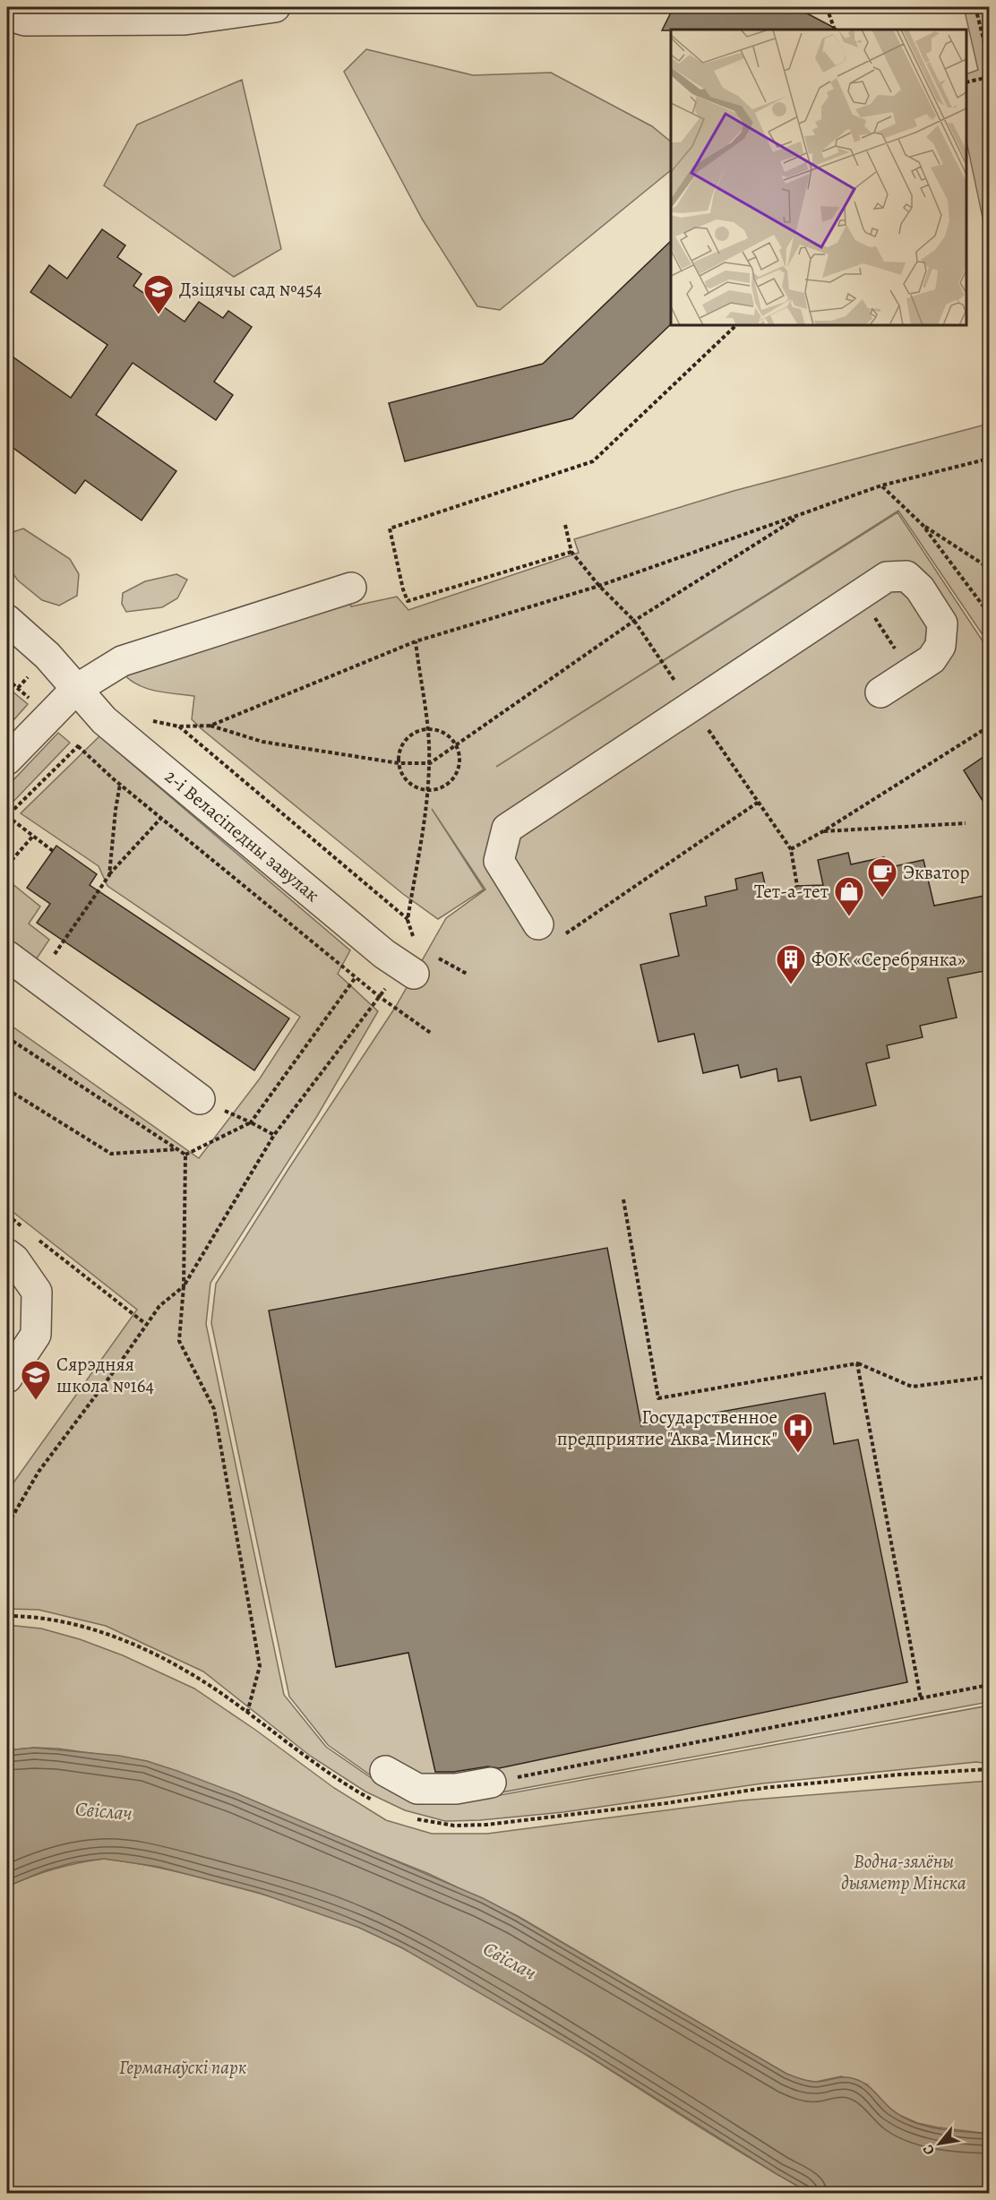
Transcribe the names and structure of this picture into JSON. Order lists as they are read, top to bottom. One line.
{"streets":{"street":["2-і Веласіпедны завулак"]},"water":["Свіслач"],"parks":["Водна-зялёны дыяметр Мінска","Германаўскі парк"],"places":{"school or university":["Дзіцячы сад №454","Сярэдняя школа №164"],"cafe":["Экватор"],"shop":["Тет-а-тет"],"building":["ФОК «Серебрянка»"],"hospital":["Государственное предприятие \"Аква-Минск\""]},"north":"bottom left"}
